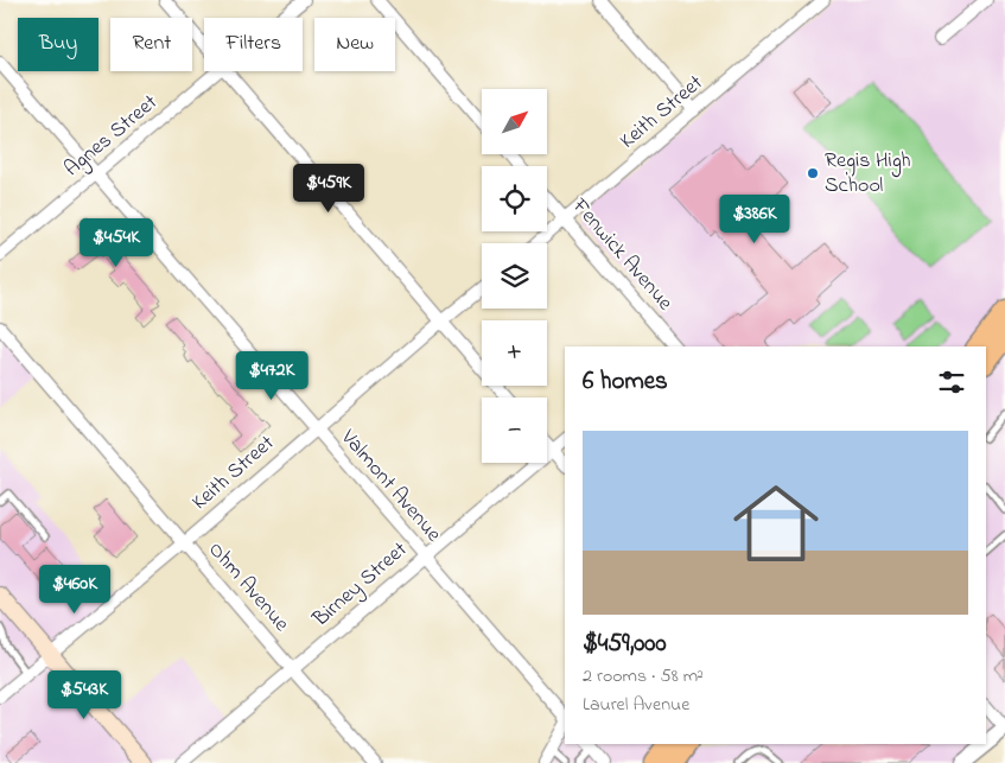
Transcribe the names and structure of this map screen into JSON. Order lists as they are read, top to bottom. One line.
{"streets":{"street":["Keith Street","Agnes Street","Fenwick Avenue","Valmont Avenue","Birney Street","Ohm Avenue"]},"crossings":[["Keith Street","Fenwick Avenue"],["Keith Street","Valmont Avenue"],["Keith Street","Ohm Avenue"],["Agnes Street","Valmont Avenue"],["Valmont Avenue","Birney Street"],["Birney Street","Ohm Avenue"]],"places":["Regis High School"],"north":"top right","page":{"chip":["Buy","Rent","Filters","New"],"map_buttons":["+","−"],"price":["$459K","$386K","$454K","$472K","$460K","$543K"],"heading":"6 homes","list":[{"name":"$459,000","note":"2 rooms · 58 m² · Laurel Avenue"}]}}
